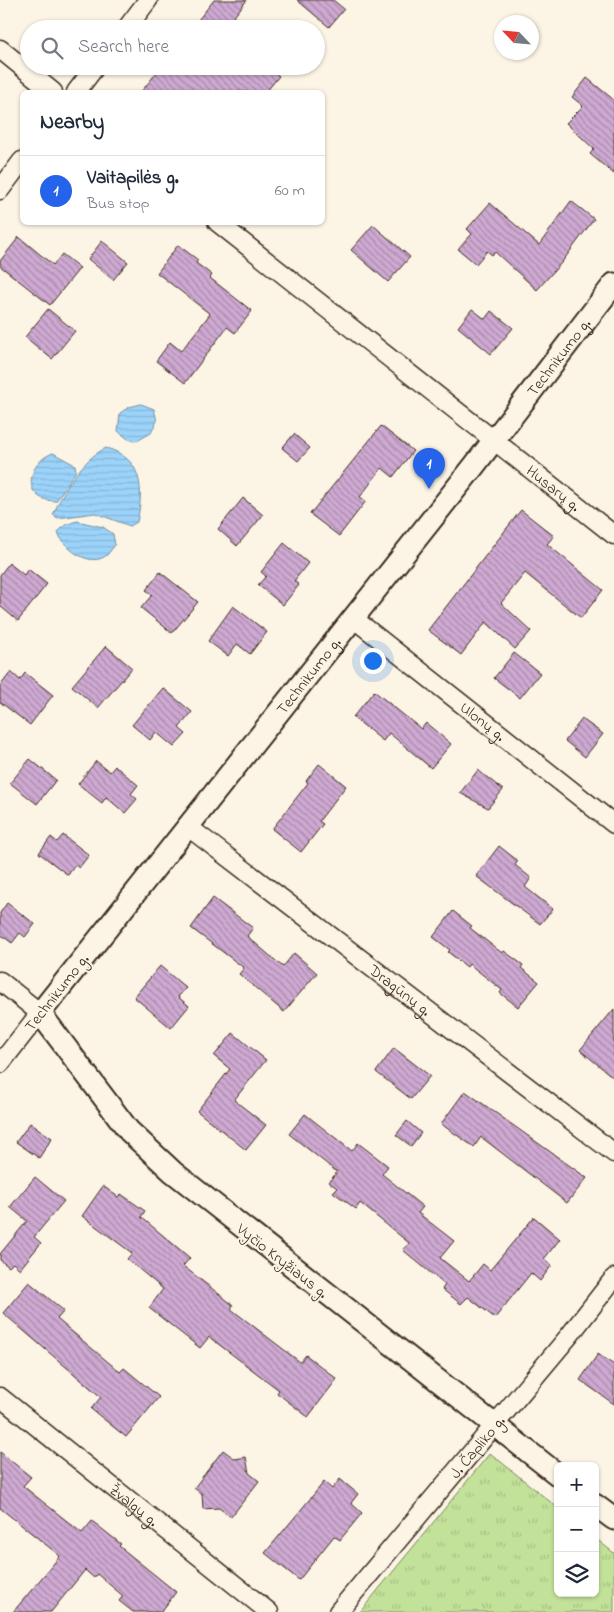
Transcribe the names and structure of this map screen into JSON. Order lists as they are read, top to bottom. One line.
{"streets":{"street":["Technikumo g.","Husarų g.","Ulonų g.","Dragūnų g.","Vyčio Kryžiaus g.","J. Čapliko g.","Žvalgų g."]},"crossings":[["Technikumo g.","Husarų g."],["Technikumo g.","Ulonų g."],["Technikumo g.","Dragūnų g."],["Technikumo g.","Vyčio Kryžiaus g."],["Vyčio Kryžiaus g.","J. Čapliko g."]],"north":"top left","page":{"search":"Search here","heading":"Nearby","list":[{"mark":"1","name":"Vaitapilės g.","note":"Bus stop","value":"60 m"}],"pins":"1","map_buttons":["+","−"]}}
